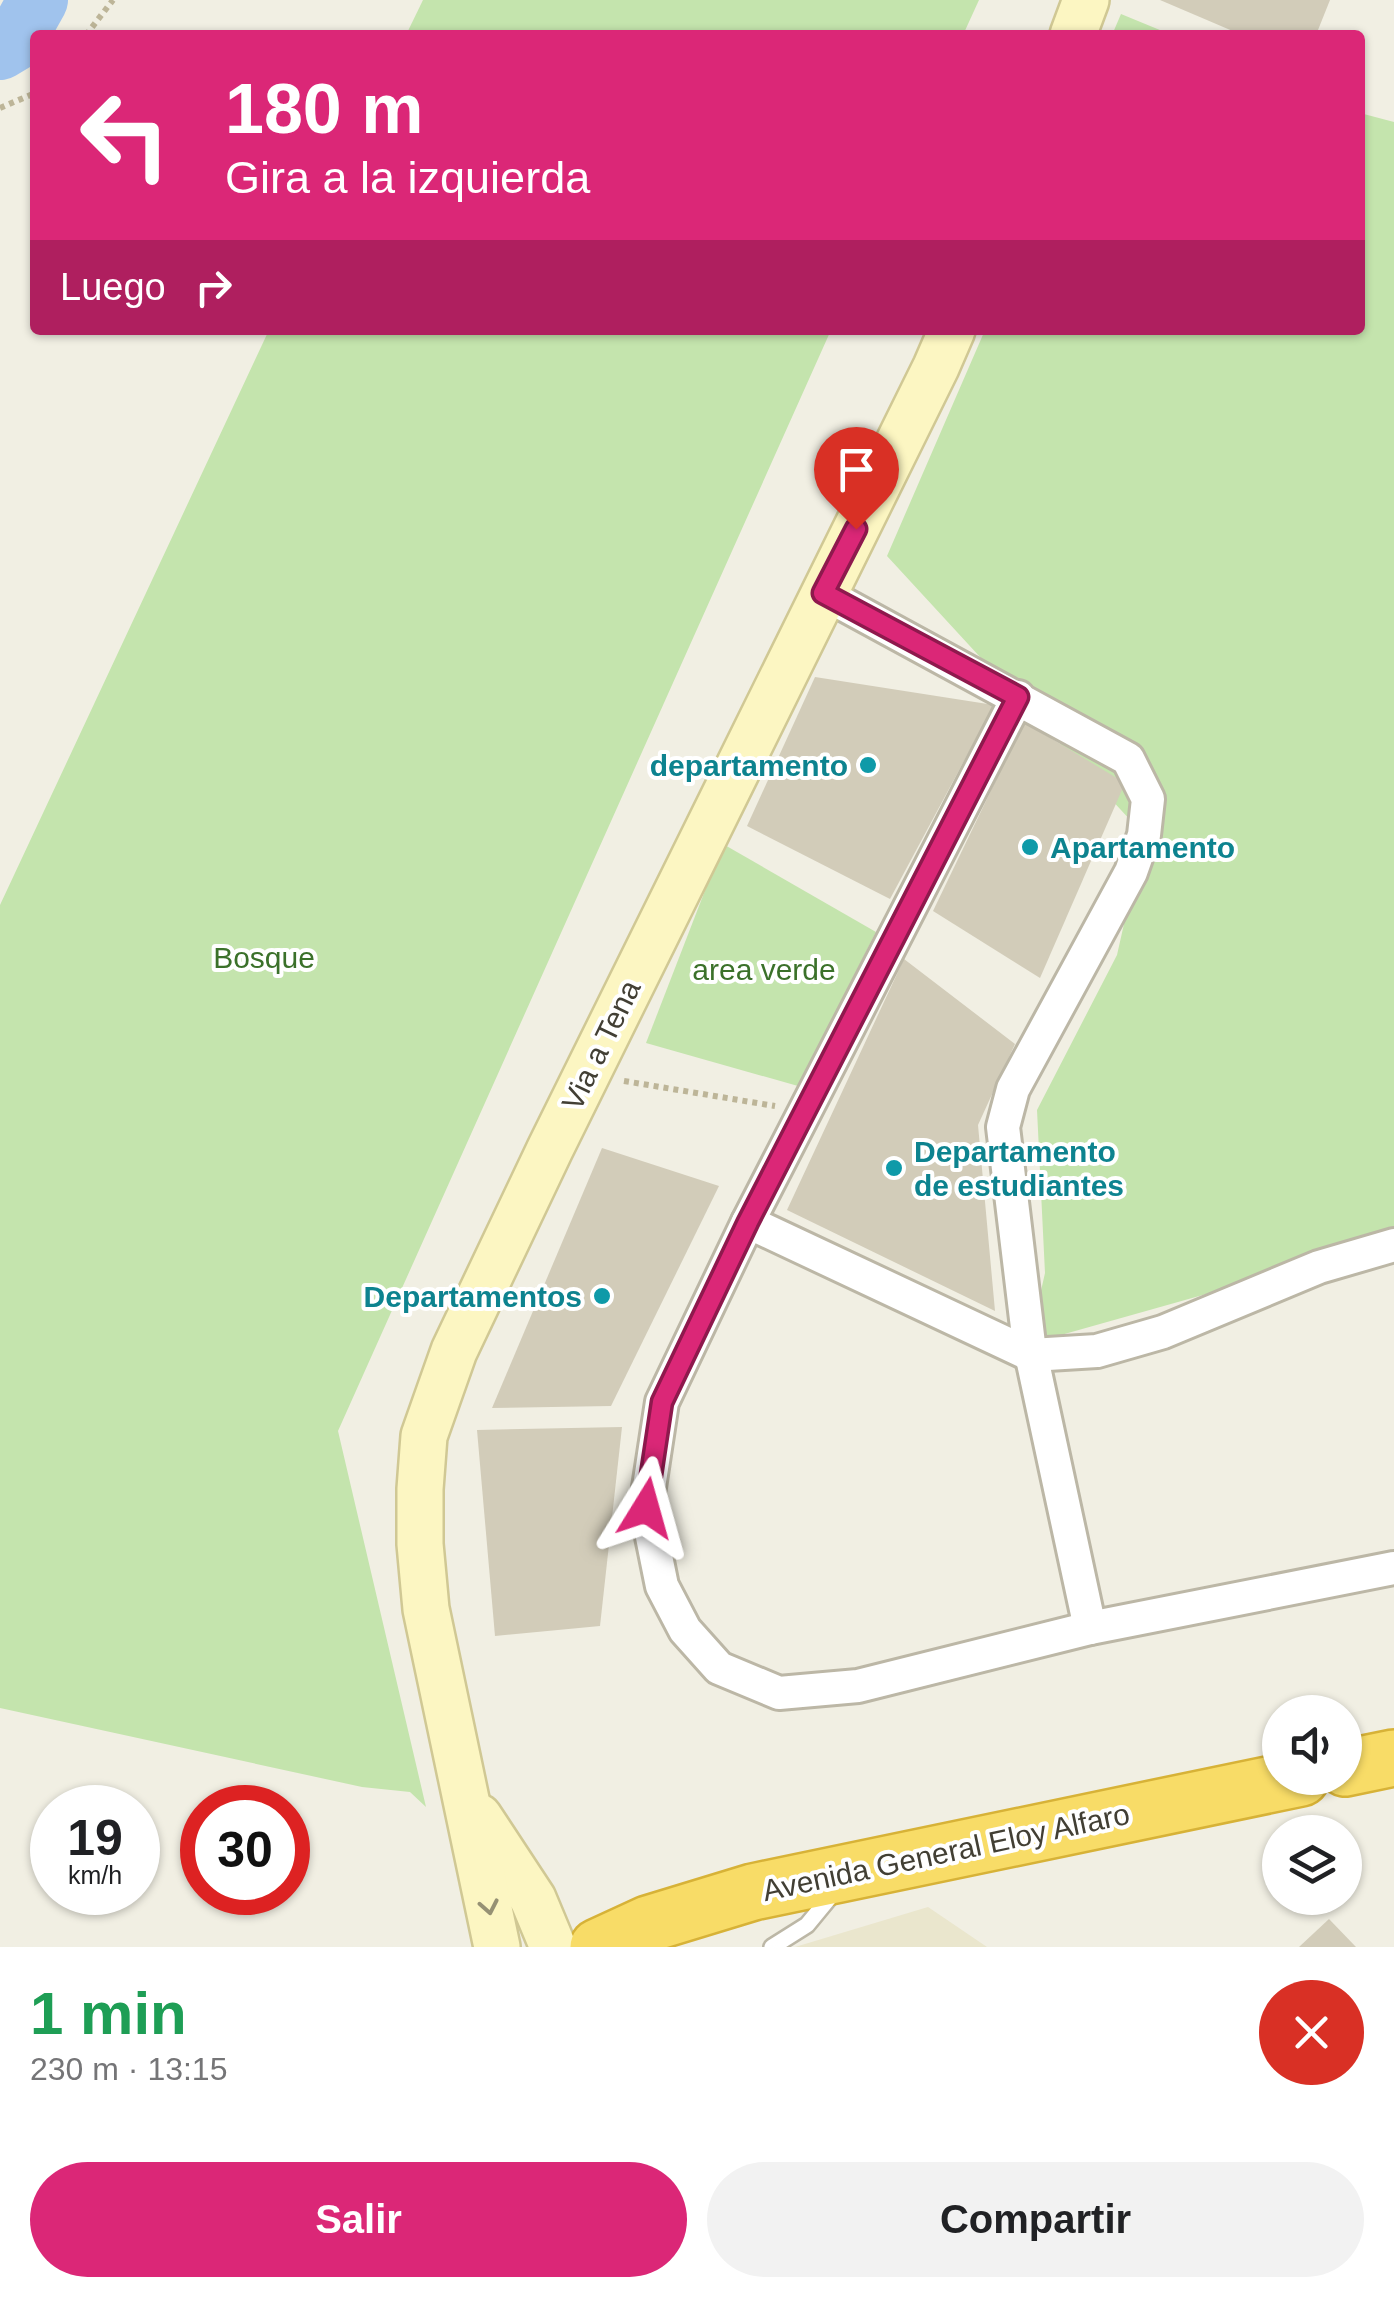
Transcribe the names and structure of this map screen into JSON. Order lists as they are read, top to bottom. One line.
{"streets":{"highway":["Avenida General Eloy Alfaro"],"main road":["Via a Tena"]},"parks":["Bosque","area verde"],"places":["departamento","Apartamento","Departamento de estudiantes","Departamentos"],"page":{"turn":["180 m","Gira a la izquierda"],"then":"Luego","speed":"19 km/h","limit":"30","heading":["1 min","230 m · 13:15"],"buttons":["Salir","Compartir"]}}
